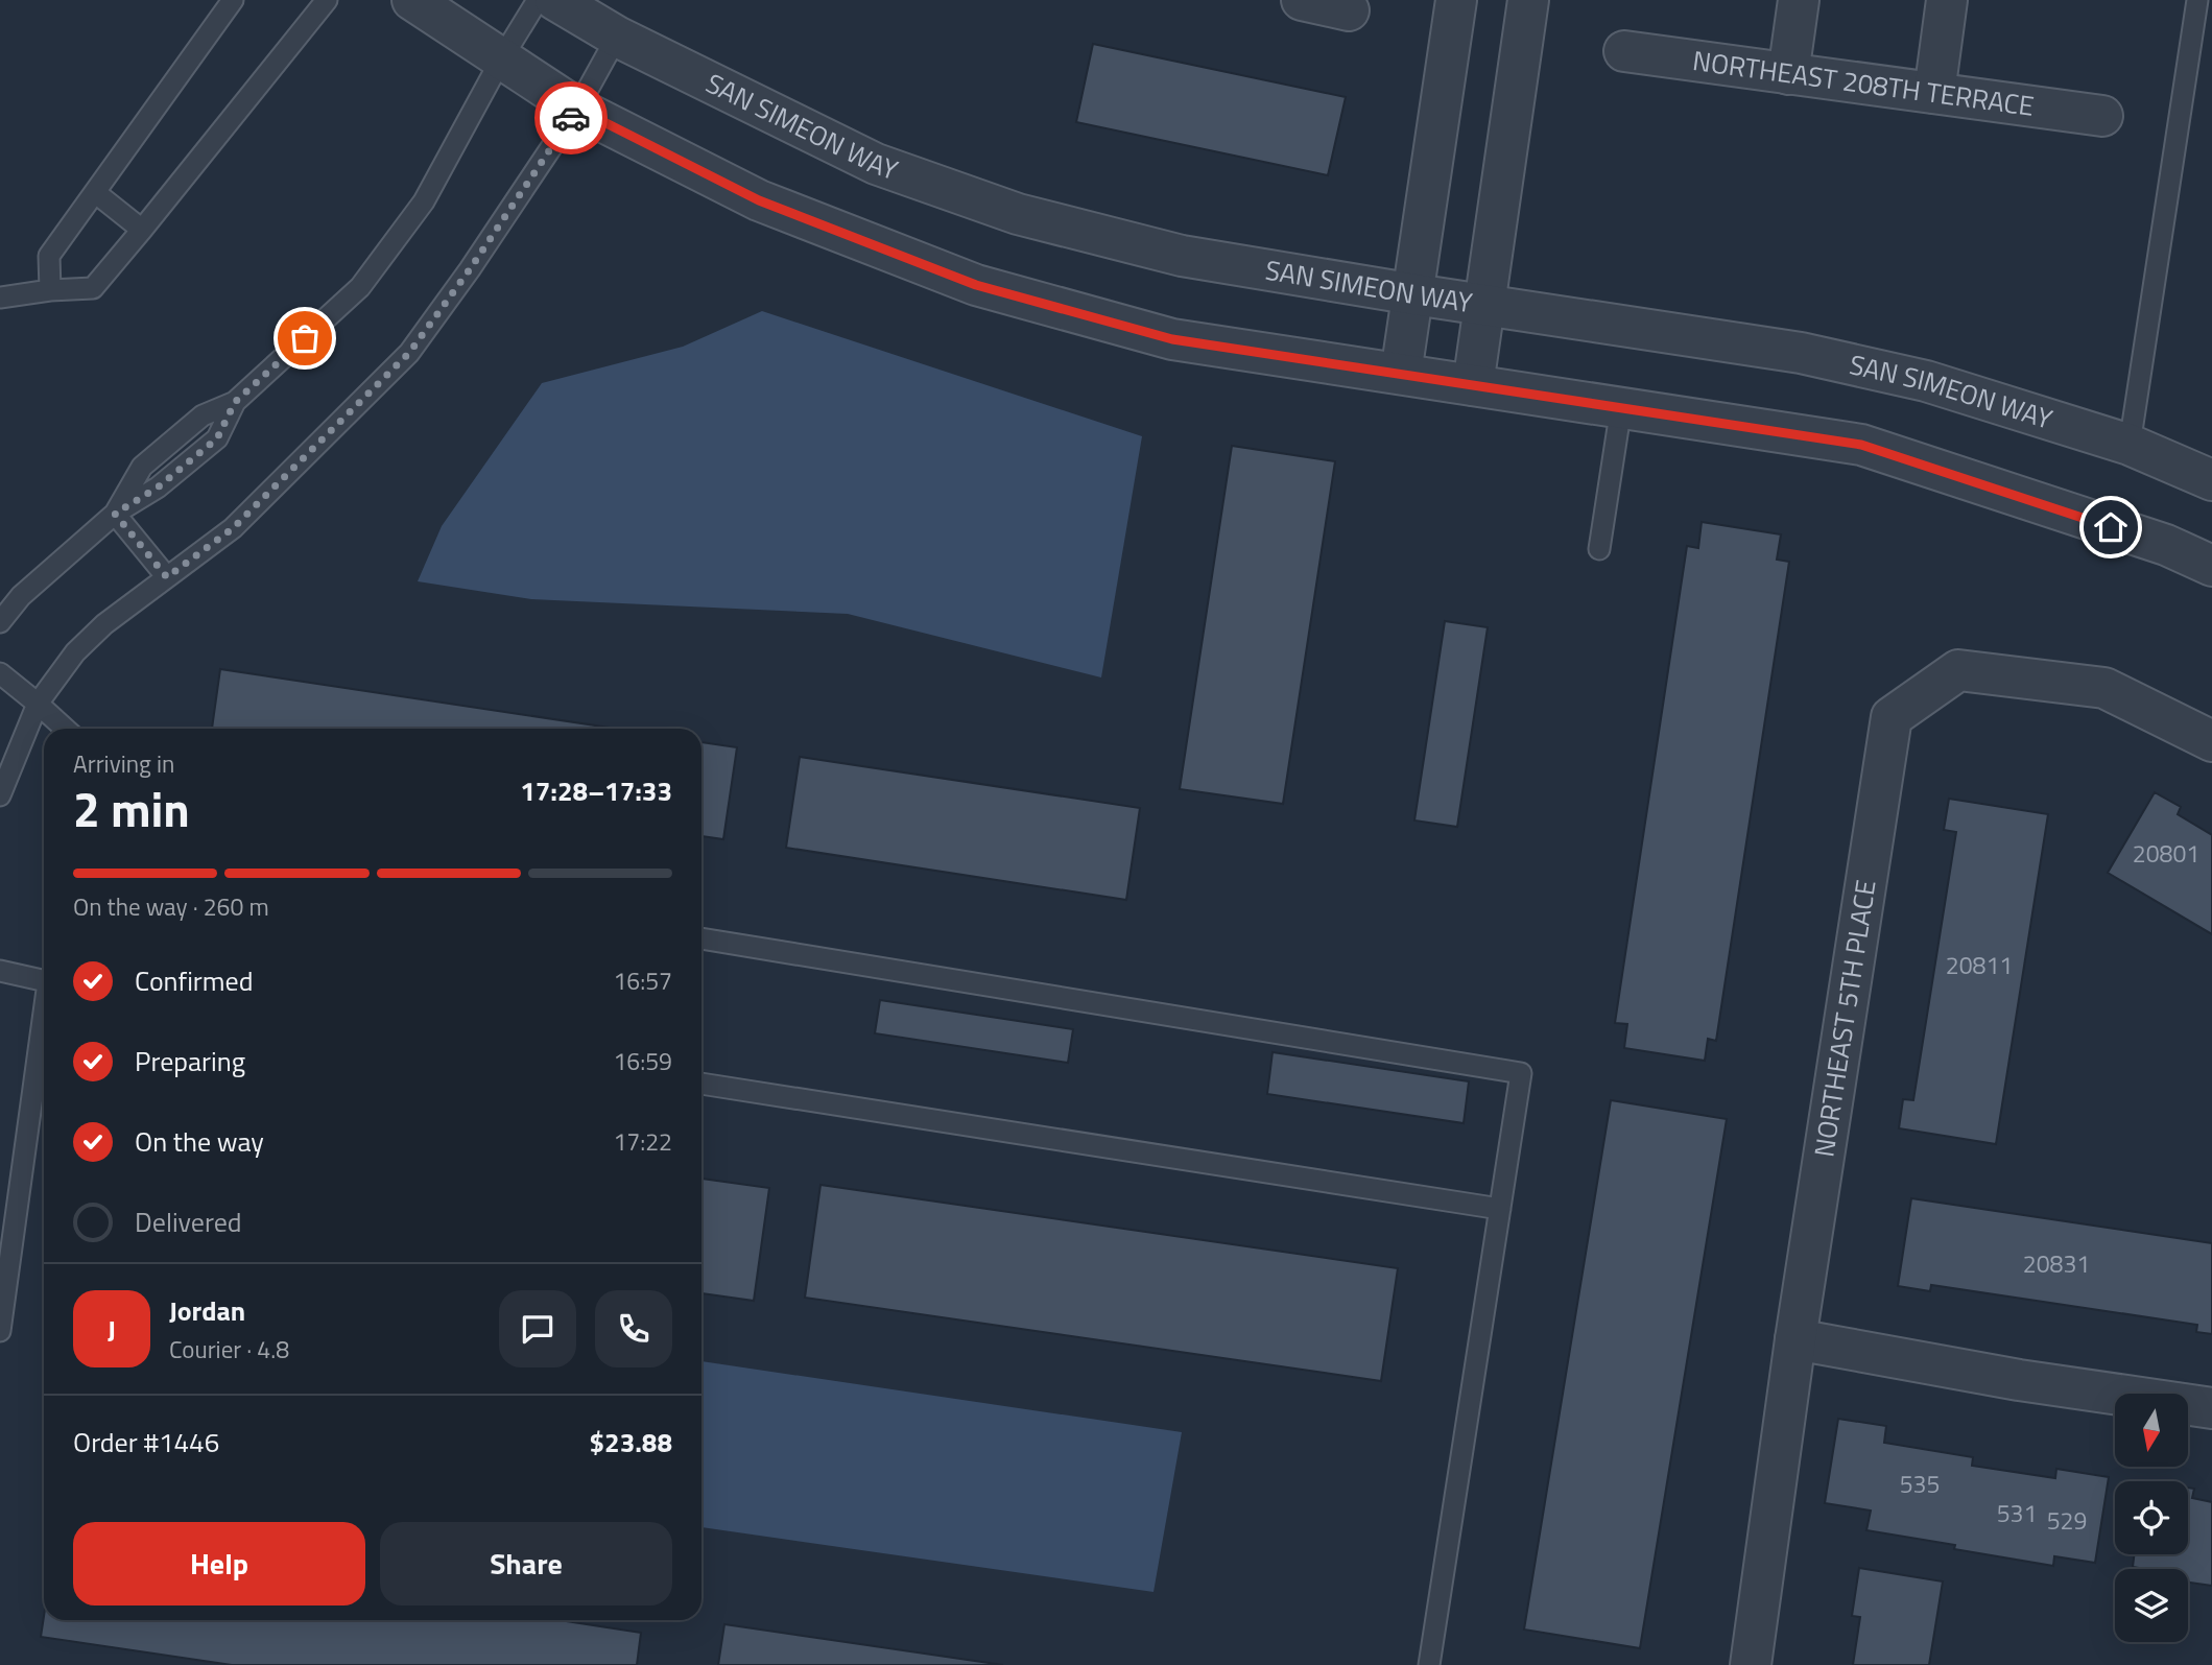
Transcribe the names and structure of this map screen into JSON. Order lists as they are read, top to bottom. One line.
{"streets":{"street":["NORTHEAST 208TH TERRACE","SAN SIMEON WAY","NORTHEAST 5TH PLACE"]},"house_numbers":["20801","20811","20831","535","531","529"],"north":"bottom","page":{"heading":["2 min","Arriving in","17:28–17:33"],"panel":["Jordan","Courier · 4.8","Order #1446","$23.88"],"bar":"On the way · 260 m","list":[["Confirmed","16:57"],["Preparing","16:59"],["On the way","17:22"],"Delivered"],"round":"J","buttons":["Help","Share"]}}
